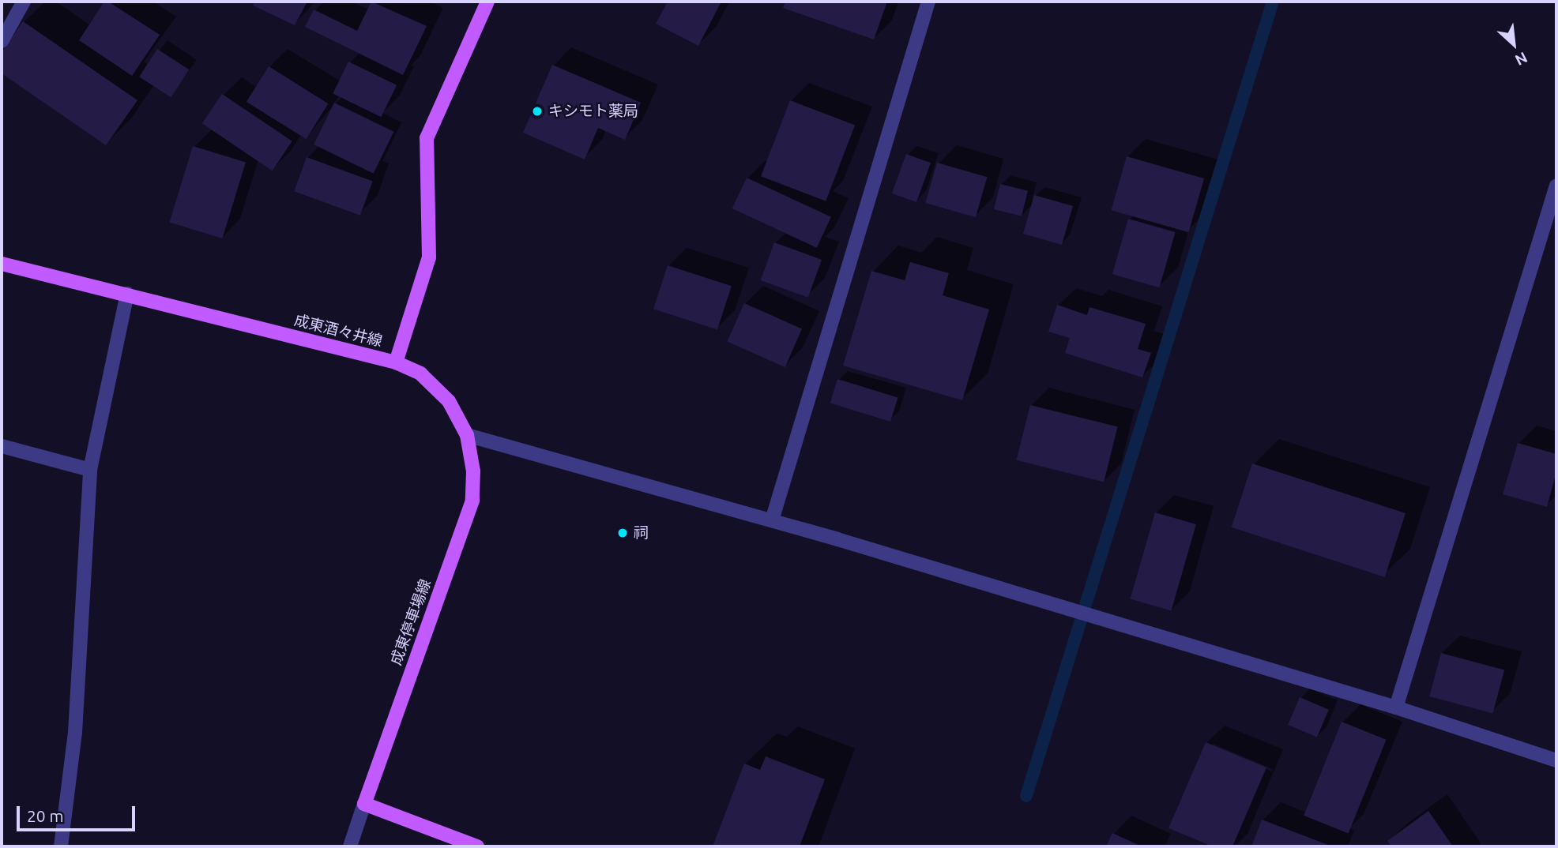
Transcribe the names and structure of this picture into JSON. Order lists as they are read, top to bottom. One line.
{"streets":{"main road":["成東酒々井線","成東停車場線"]},"crossings":[["成東酒々井線","成東停車場線"]],"places":["キシモト薬局","祠"],"scale_bar":"20 m","north":"bottom right"}
